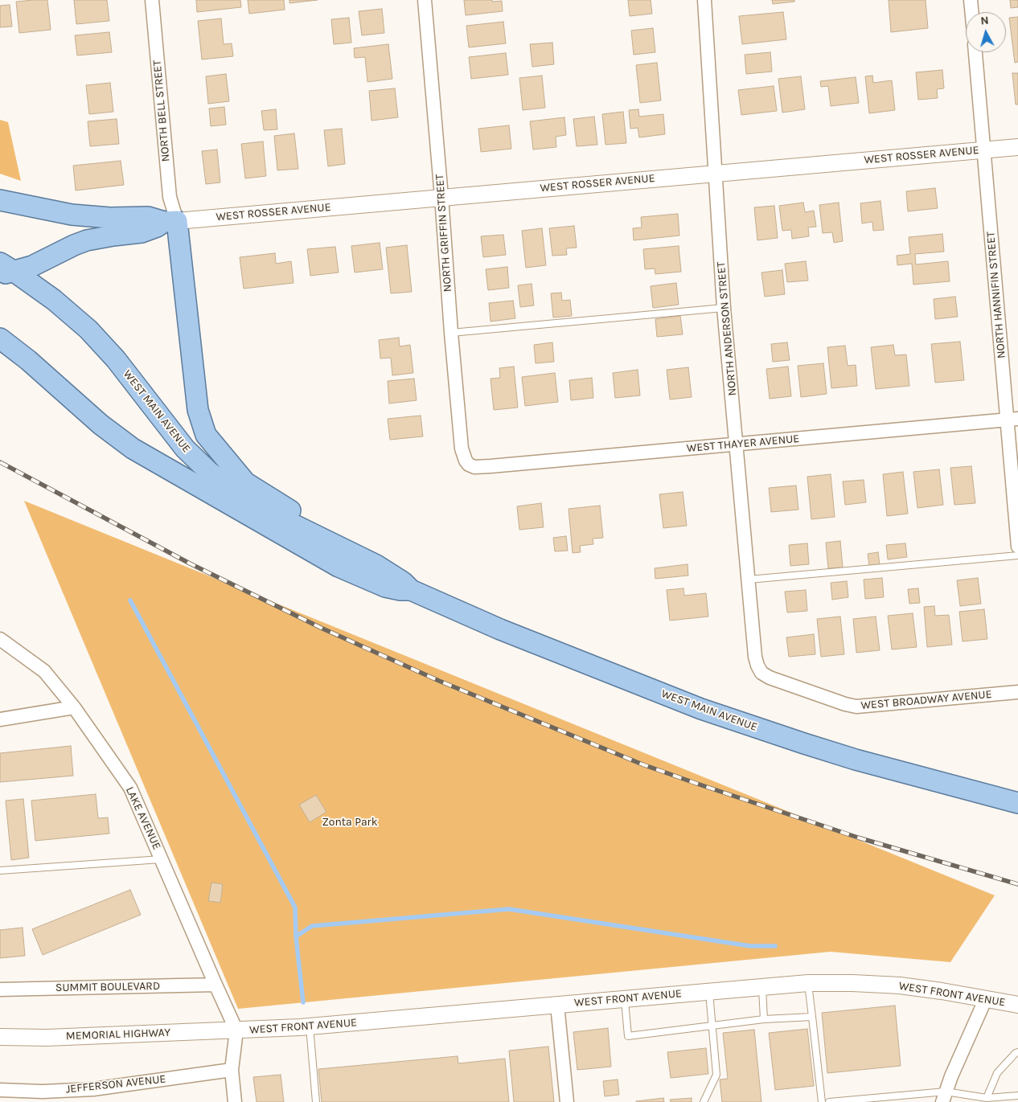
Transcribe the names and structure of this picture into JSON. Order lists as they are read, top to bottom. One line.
{"streets":{"main road":["WEST MAIN AVENUE"],"street":["NORTH BELL STREET","WEST ROSSER AVENUE","NORTH GRIFFIN STREET","NORTH HANNIFIN STREET","NORTH ANDERSON STREET","WEST THAYER AVENUE","WEST BROADWAY AVENUE","LAKE AVENUE","SUMMIT BOULEVARD","WEST FRONT AVENUE","MEMORIAL HIGHWAY","JEFFERSON AVENUE"]},"crossings":[["NORTH BELL STREET","WEST ROSSER AVENUE"],["WEST ROSSER AVENUE","NORTH GRIFFIN STREET"],["WEST ROSSER AVENUE","NORTH HANNIFIN STREET"],["WEST ROSSER AVENUE","NORTH ANDERSON STREET"],["NORTH GRIFFIN STREET","WEST THAYER AVENUE"],["NORTH HANNIFIN STREET","WEST THAYER AVENUE"],["NORTH ANDERSON STREET","WEST THAYER AVENUE"],["NORTH ANDERSON STREET","WEST BROADWAY AVENUE"],["LAKE AVENUE","SUMMIT BOULEVARD"],["LAKE AVENUE","WEST FRONT AVENUE"],["LAKE AVENUE","MEMORIAL HIGHWAY"],["WEST FRONT AVENUE","MEMORIAL HIGHWAY"]],"parks":["Zonta Park"],"north":"top"}
